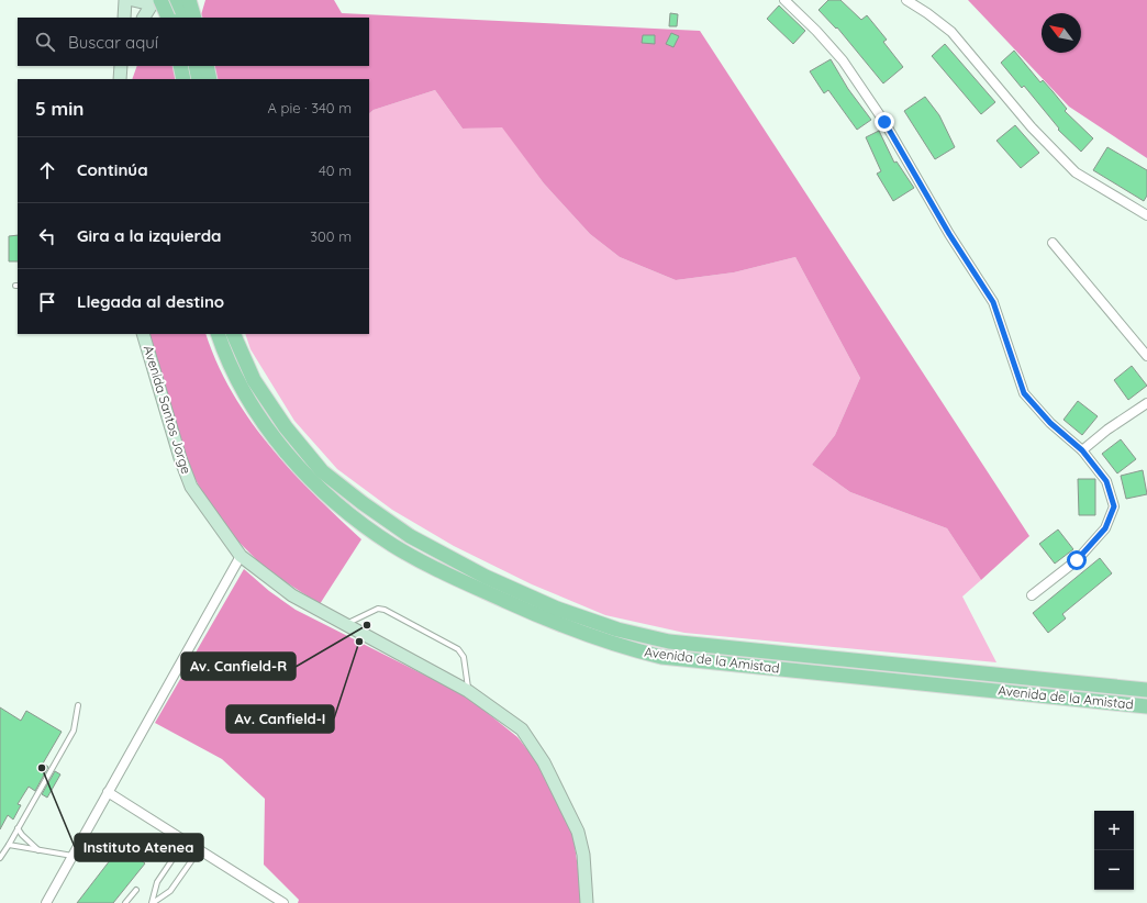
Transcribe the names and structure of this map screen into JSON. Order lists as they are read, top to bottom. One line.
{"streets":{"main road":["Avenida Santos Jorge","Avenida de la Amistad"]},"places":["Av. Canfield-R","Av. Canfield-I","Instituto Atenea"],"north":"top left","page":{"search":"Buscar aquí","heading":["5 min","A pie · 340 m"],"list":[["Continúa","40 m"],["Gira a la izquierda","300 m"],"Llegada al destino"],"map_buttons":["+","−"]}}
